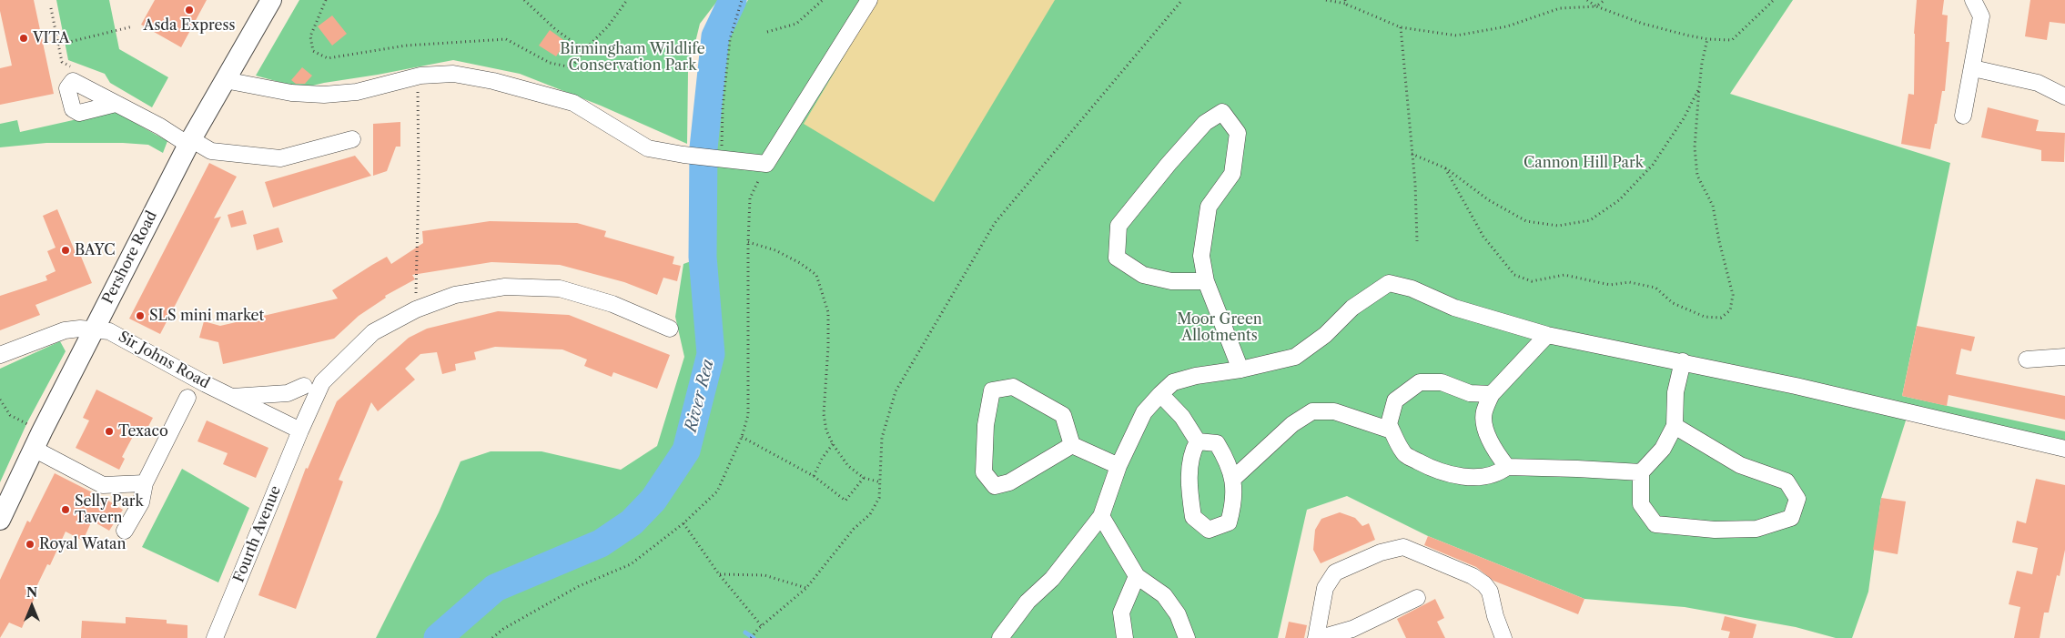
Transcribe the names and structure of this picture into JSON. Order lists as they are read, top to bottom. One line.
{"streets":{"main road":["Pershore Road"],"street":["Sir Johns Road","Fourth Avenue"]},"crossings":[["Pershore Road","Sir Johns Road"],["Sir Johns Road","Fourth Avenue"]],"water":["River Rea"],"parks":["Birmingham Wildlife Conservation Park","Cannon Hill Park","Moor Green Allotments"],"places":["Asda Express","VITA","BAYC","SLS mini market","Texaco","Selly Park Tavern","Royal Watan"],"north":"top"}
